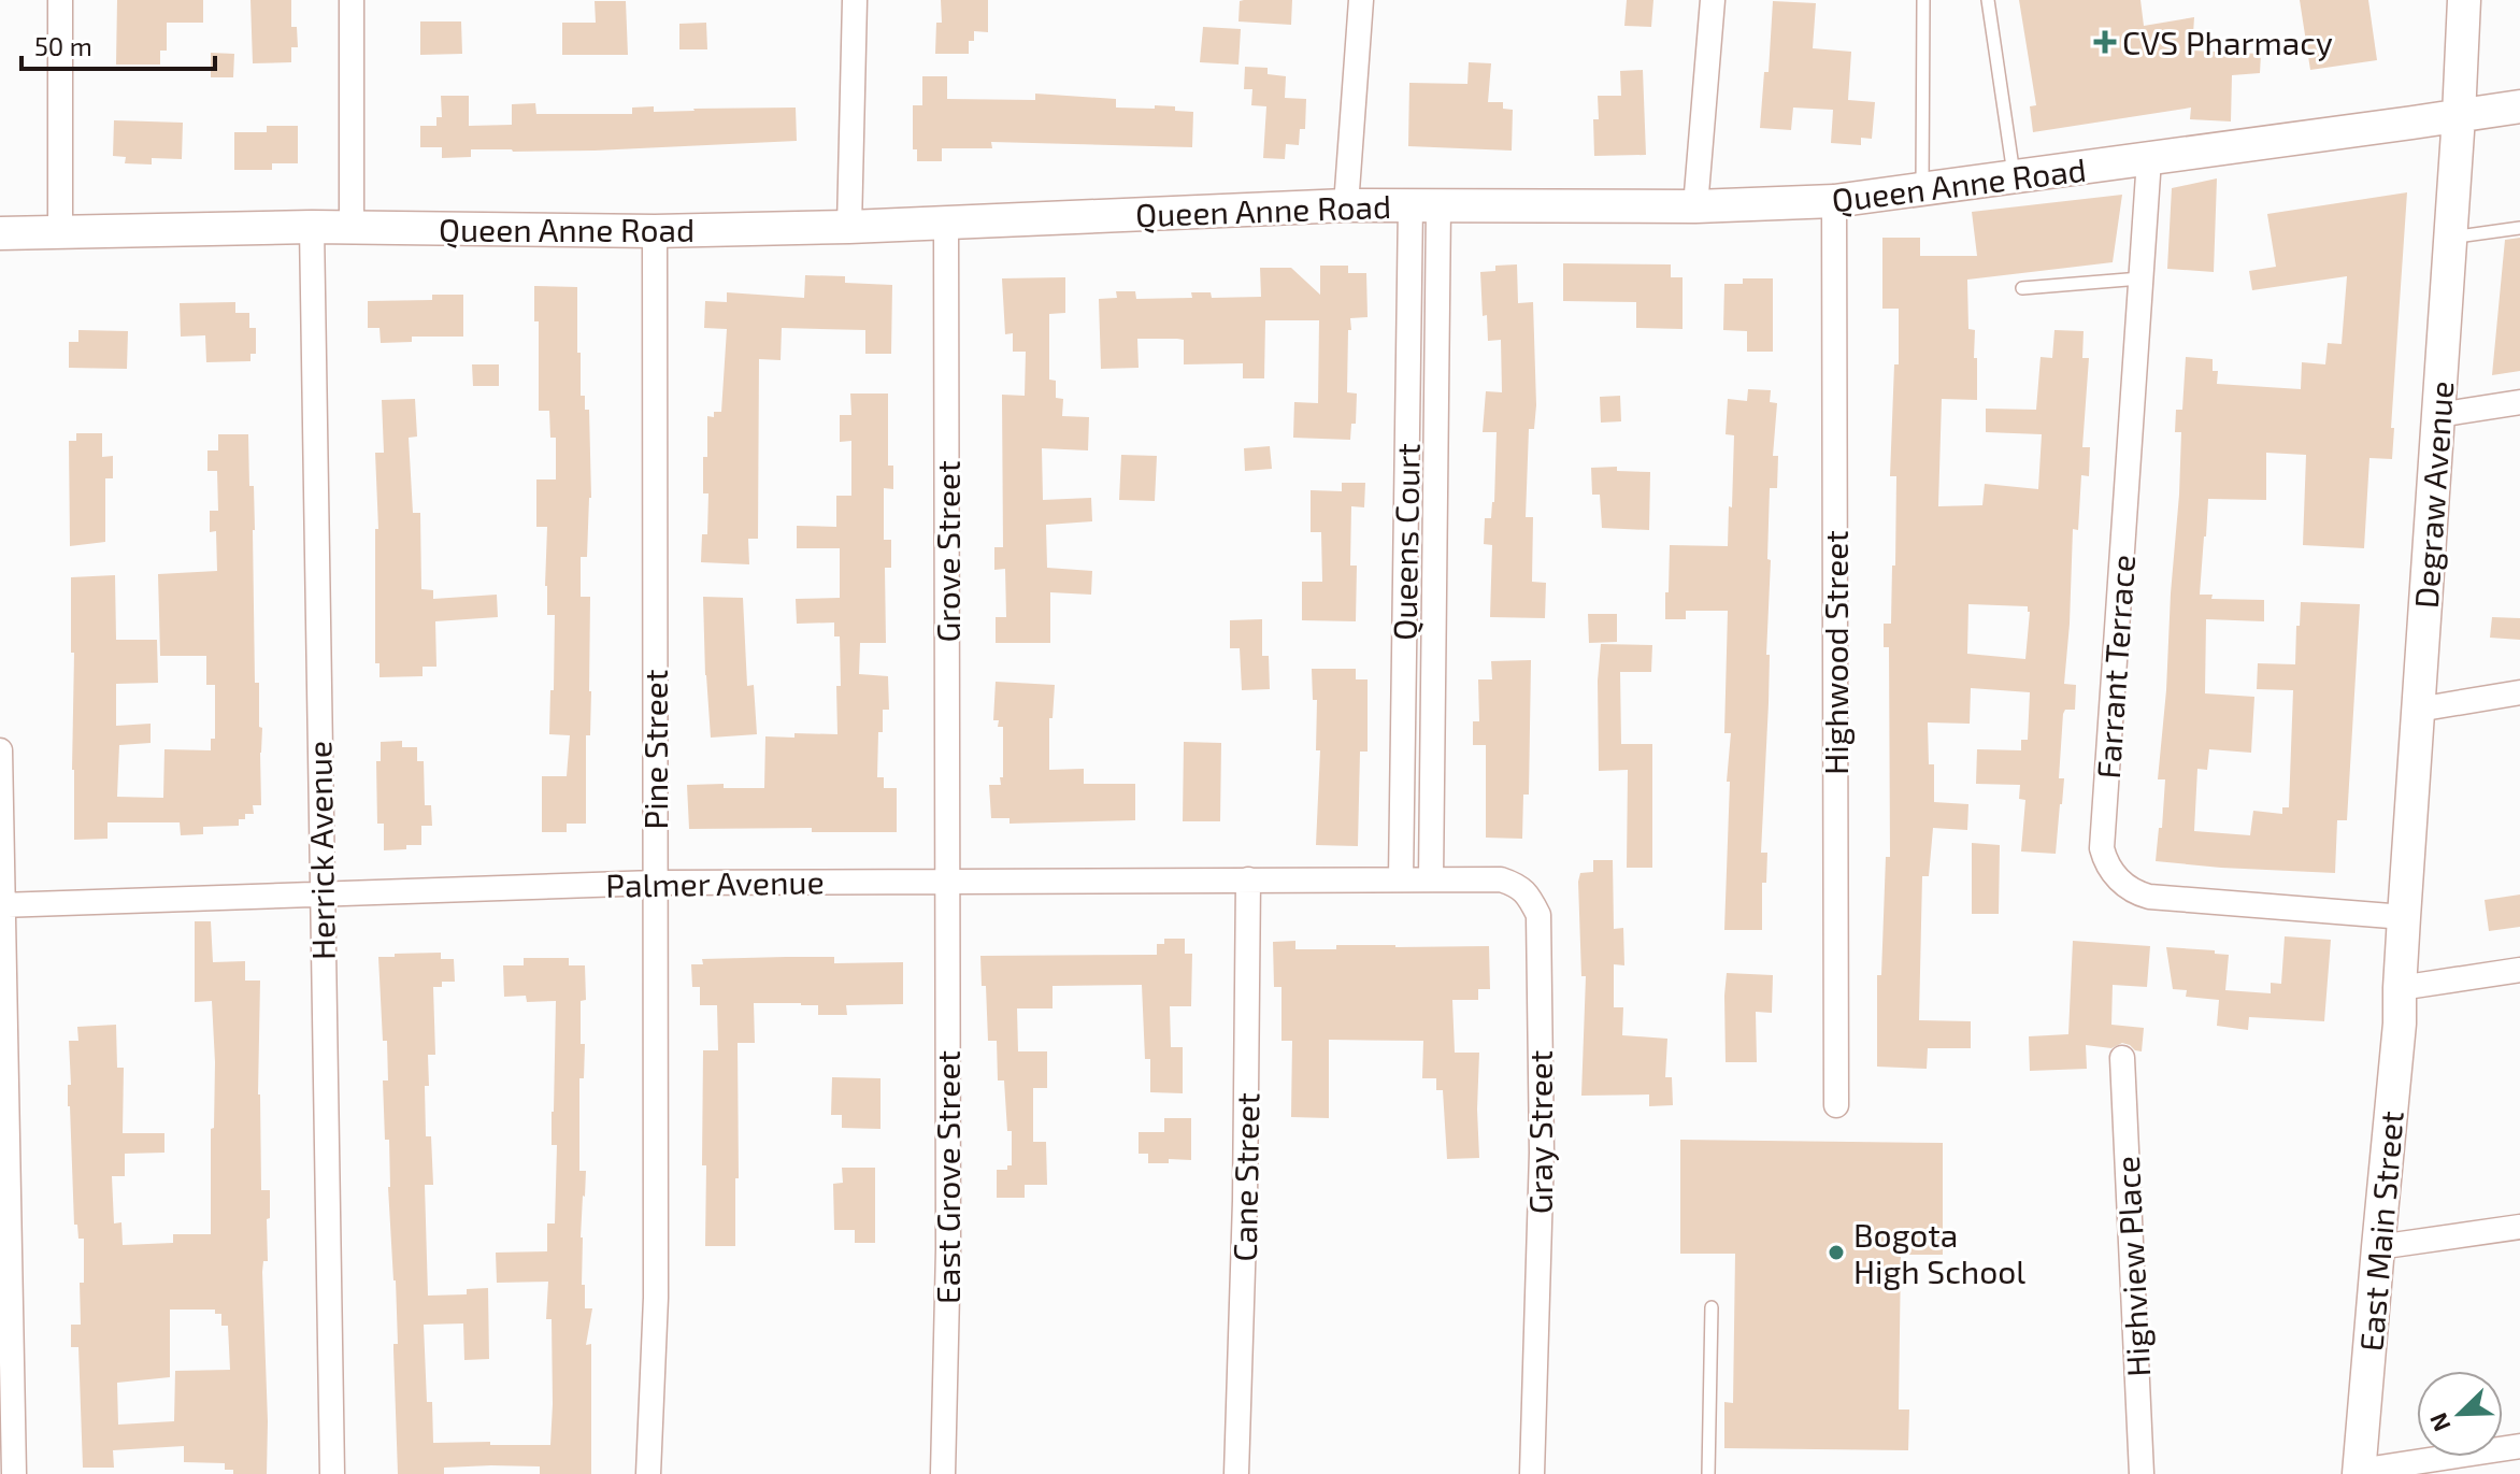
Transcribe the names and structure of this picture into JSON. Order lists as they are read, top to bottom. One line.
{"streets":{"street":["Queen Anne Road","Degraw Avenue","Queens Court","Grove Street","Highwood Street","Farrant Terrace","Pine Street","Herrick Avenue","Palmer Avenue","Gray Street","East Grove Street","Cane Street","East Main Street","Highview Place"]},"crossings":[["Queen Anne Road","Degraw Avenue"],["Queen Anne Road","Queens Court"],["Queen Anne Road","Grove Street"],["Queen Anne Road","Highwood Street"],["Queen Anne Road","Farrant Terrace"],["Queen Anne Road","Pine Street"],["Queen Anne Road","Herrick Avenue"],["Degraw Avenue","Farrant Terrace"],["Degraw Avenue","East Main Street"],["Queens Court","Palmer Avenue"],["Queens Court","Gray Street"],["Grove Street","Palmer Avenue"],["Grove Street","East Grove Street"],["Pine Street","Palmer Avenue"],["Herrick Avenue","Palmer Avenue"],["Palmer Avenue","Gray Street"],["Palmer Avenue","East Grove Street"],["Palmer Avenue","Cane Street"]],"places":{"health":["CVS Pharmacy"],"other":["Bogota High School"]},"scale_bar":"50 m","north":"bottom left"}
